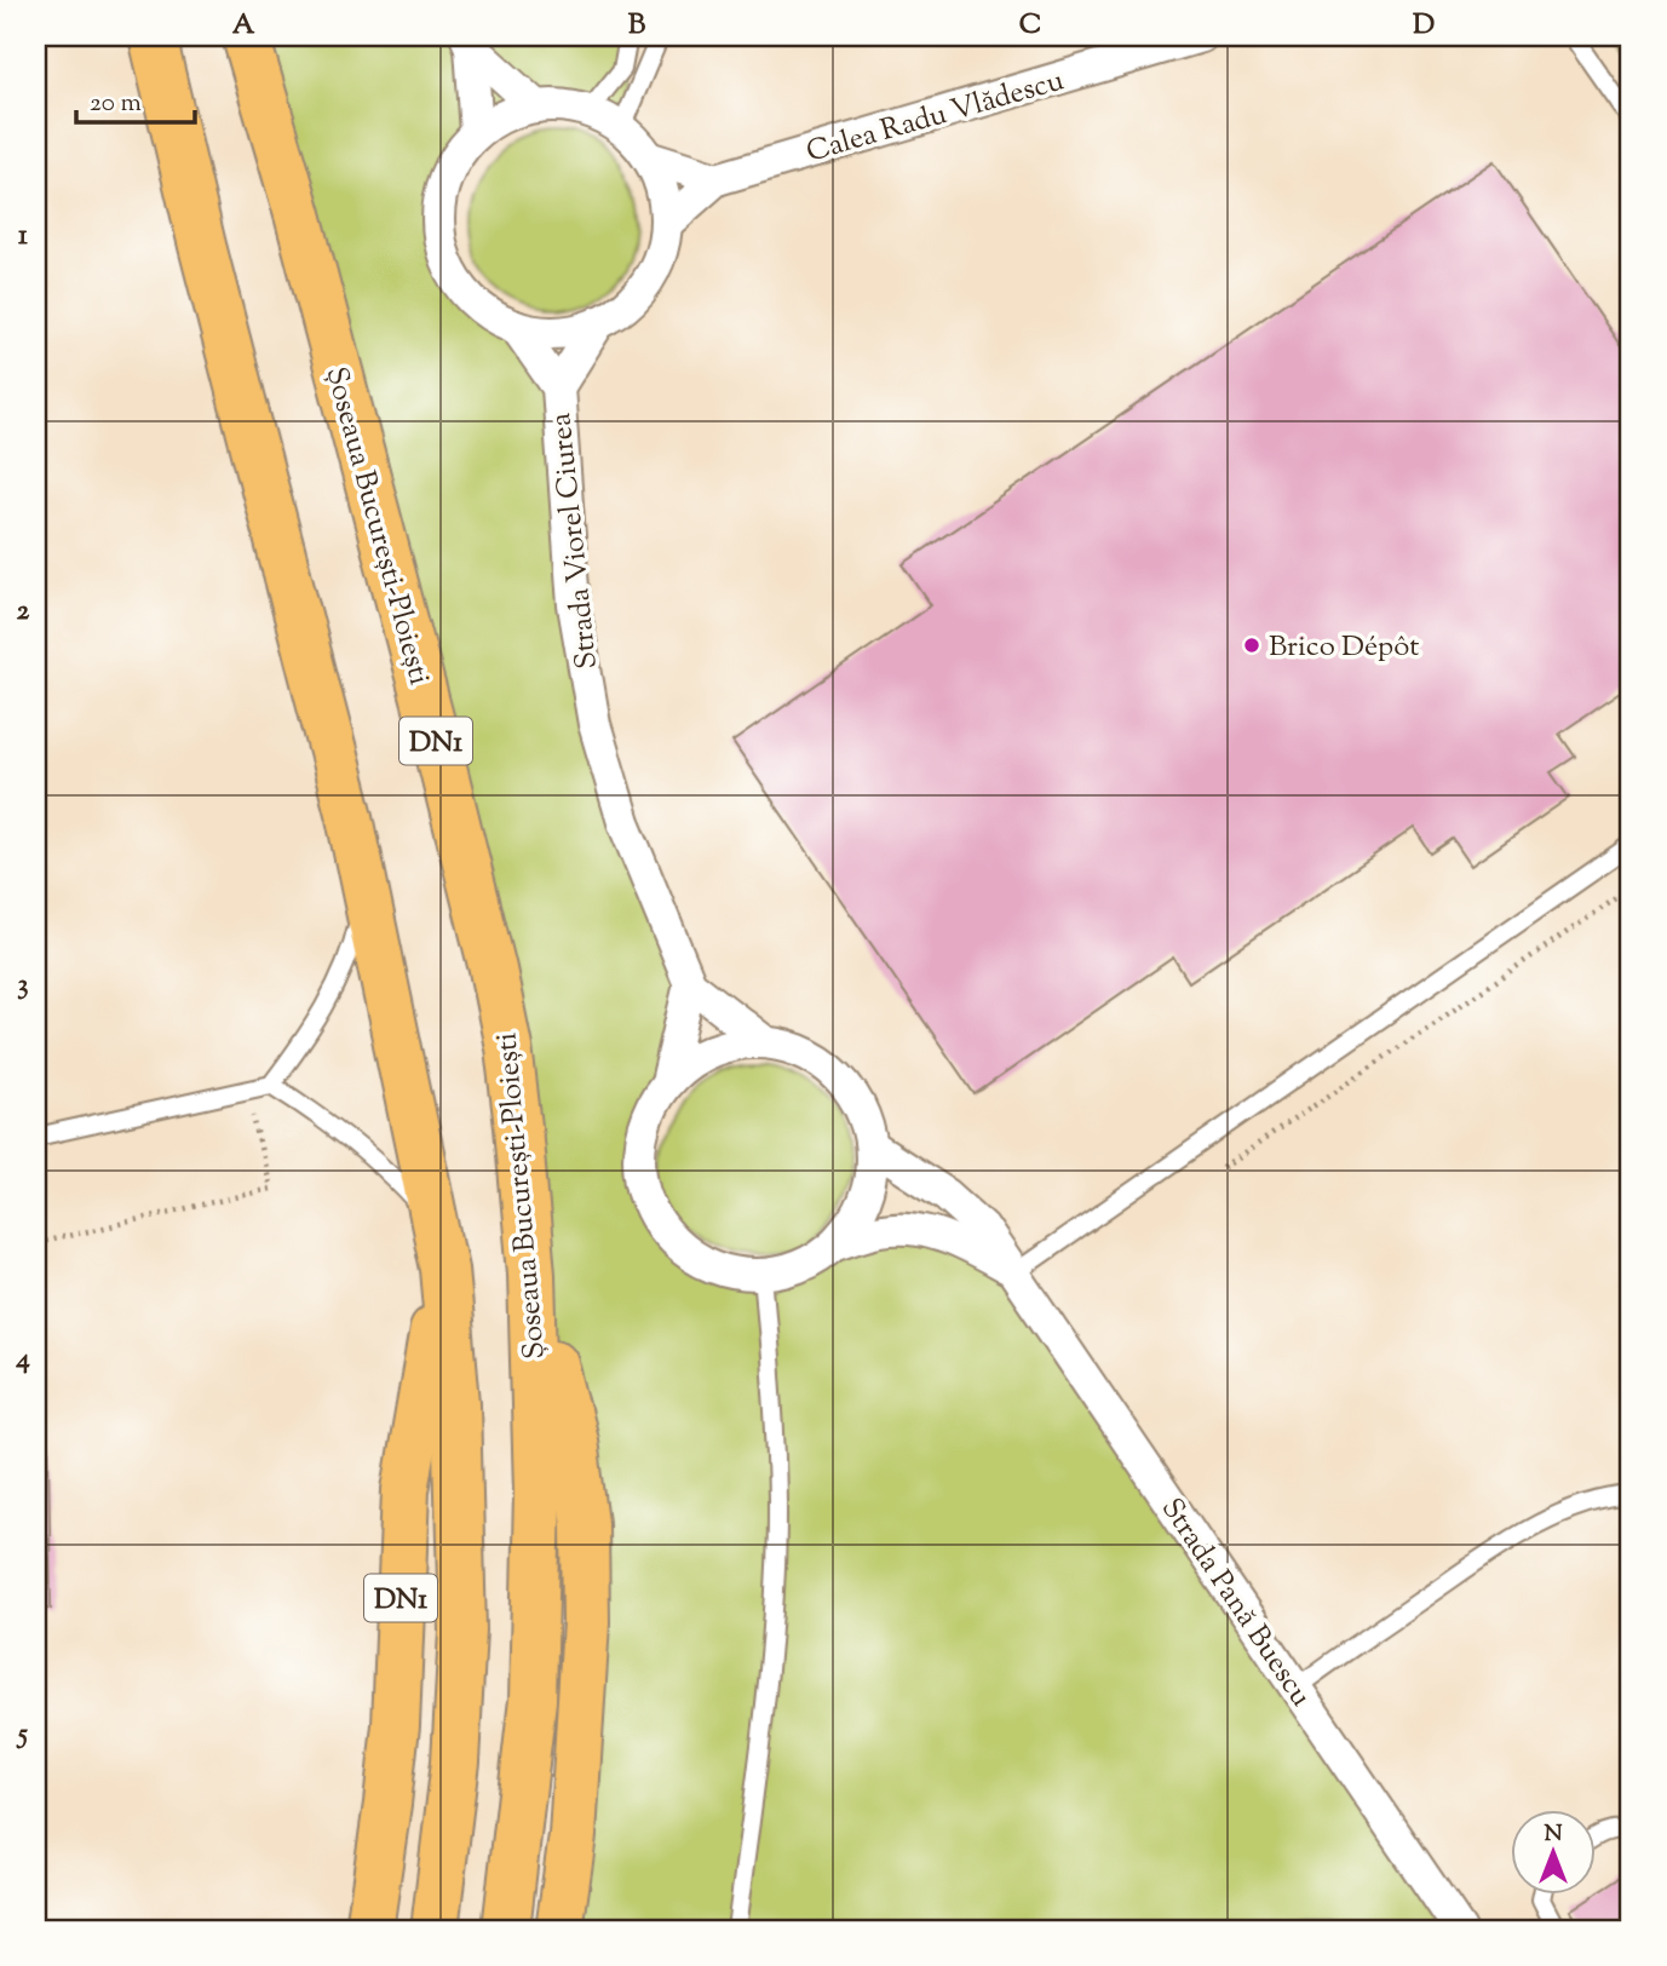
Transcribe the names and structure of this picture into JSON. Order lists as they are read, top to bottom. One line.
{"streets":{"highway":["Șoseaua București-Ploiești","DN1"],"street":["Calea Radu Vlădescu","Strada Viorel Ciurea","Strada Pană Buescu"]},"crossings":[["Calea Radu Vlădescu","Strada Viorel Ciurea"],["Șoseaua București-Ploiești","DN1"],["Strada Viorel Ciurea","Strada Pană Buescu"]],"places":["Brico Dépôt"],"scale_bar":"20 m","north":"top","grid":{"columns":["A","B","C","D"],"rows":["1","2","3","4","5"]}}
